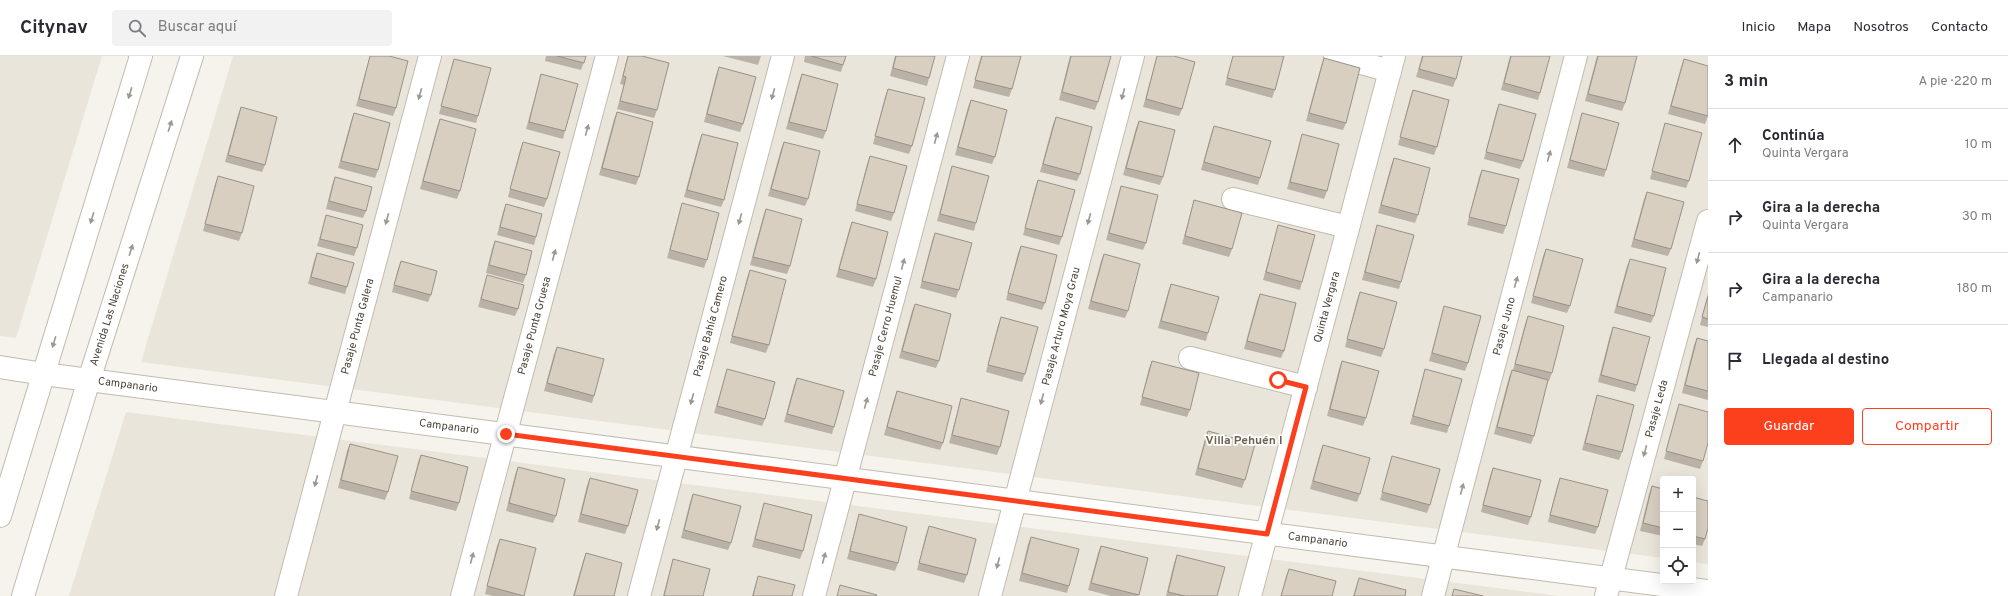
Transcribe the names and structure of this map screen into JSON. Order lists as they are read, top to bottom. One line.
{"streets":{"street":["Quinta Vergara","Avenida Las Naciones","Pasaje Punta Galera","Pasaje Punta Gruesa","Pasaje Bahía Camero","Pasaje Cerro Huemul","Pasaje Arturo Moya Grau","Pasaje Juno","Campanario","Pasaje Leda"]},"crossings":[["Quinta Vergara","Campanario"],["Avenida Las Naciones","Campanario"],["Pasaje Punta Galera","Campanario"],["Pasaje Punta Gruesa","Campanario"],["Pasaje Bahía Camero","Campanario"],["Pasaje Cerro Huemul","Campanario"],["Pasaje Arturo Moya Grau","Campanario"],["Pasaje Juno","Campanario"],["Campanario","Pasaje Leda"]],"one_way":["Pasaje Punta Galera","Pasaje Punta Gruesa","Pasaje Bahía Camero","Pasaje Cerro Huemul","Pasaje Arturo Moya Grau","Pasaje Juno","Pasaje Leda"],"districts":["Villa Pehuén I"],"page":{"header":"Citynav","search":"Buscar aquí","nav":["Inicio","Mapa","Nosotros","Contacto"],"heading":["3 min","A pie · 220 m"],"list":[["Continúa","Quinta Vergara","10 m"],["Gira a la derecha","Quinta Vergara","30 m"],["Gira a la derecha","Campanario","180 m"],"Llegada al destino"],"buttons":["Guardar","Compartir"],"map_buttons":["+","−"]}}
